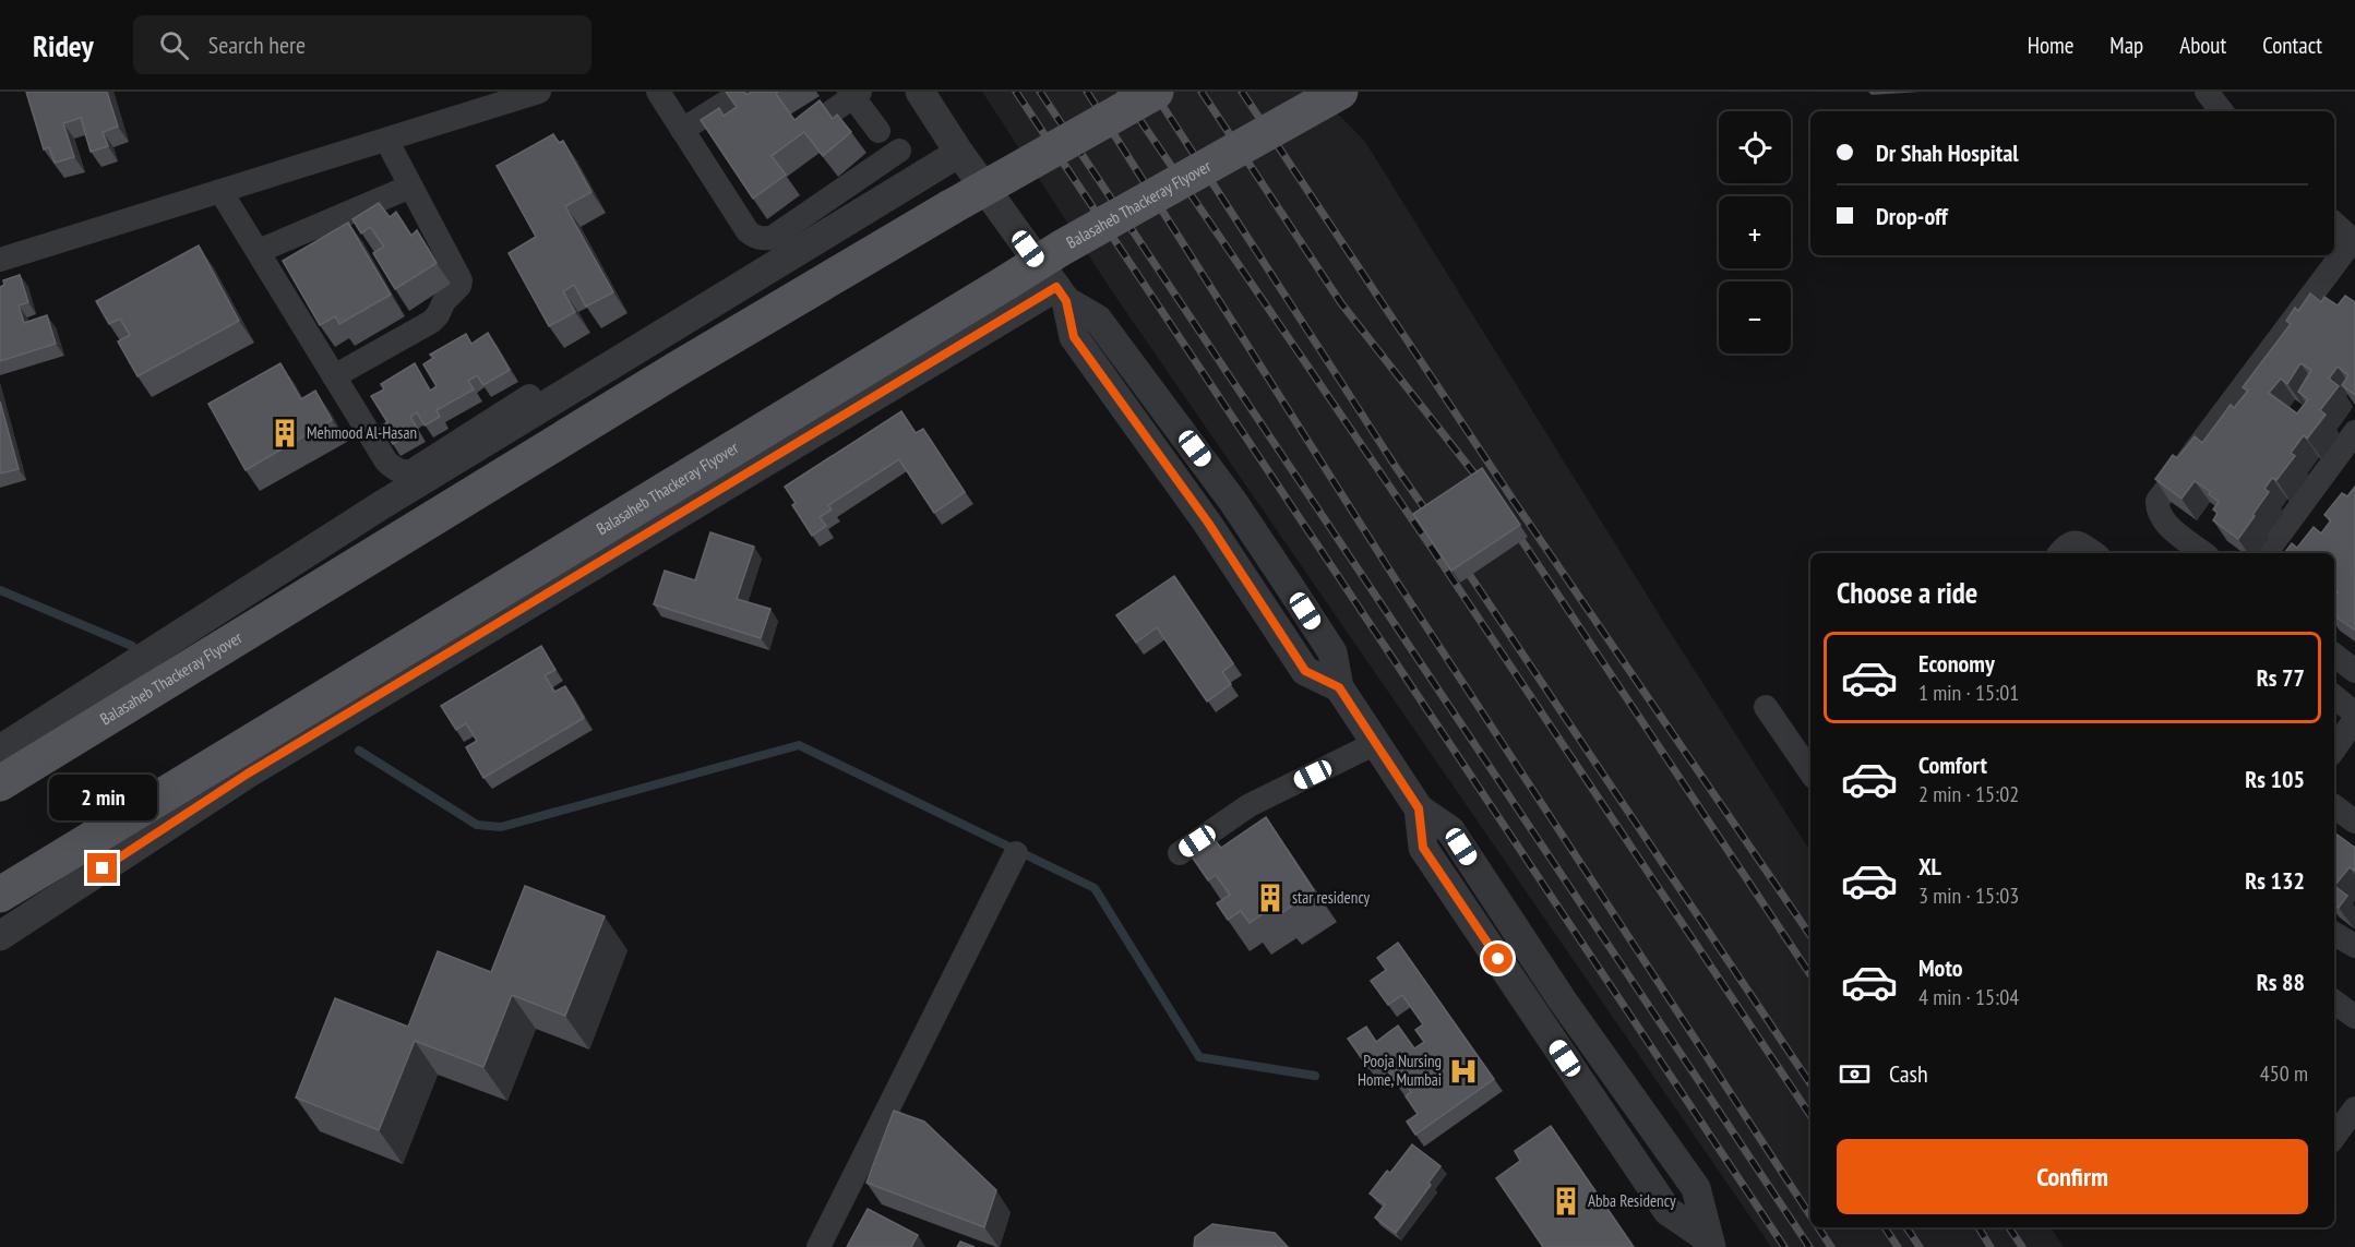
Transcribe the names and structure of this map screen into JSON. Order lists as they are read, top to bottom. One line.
{"streets":{"main road":["Balasaheb Thackeray Flyover"]},"places":{"building":["Mehmood Al-Hasan","star residency","Abba Residency"],"hospital":["Pooja Nursing Home, Mumbai"]},"page":{"header":"Ridey","search":"Search here","nav":["Home","Map","About","Contact"],"map_buttons":["+","−"],"banner":["Dr Shah Hospital","Drop-off"],"heading":"Choose a ride","list":[{"name":"Economy","note":"1 min · 15:01","value":"Rs 77"},{"name":"Comfort","note":"2 min · 15:02","value":"Rs 105"},{"name":"XL","note":"3 min · 15:03","value":"Rs 132"},{"name":"Moto","note":"4 min · 15:04","value":"Rs 88"}],"bubble":"2 min","pay":["Cash","450 m"],"buttons":"Confirm"}}
